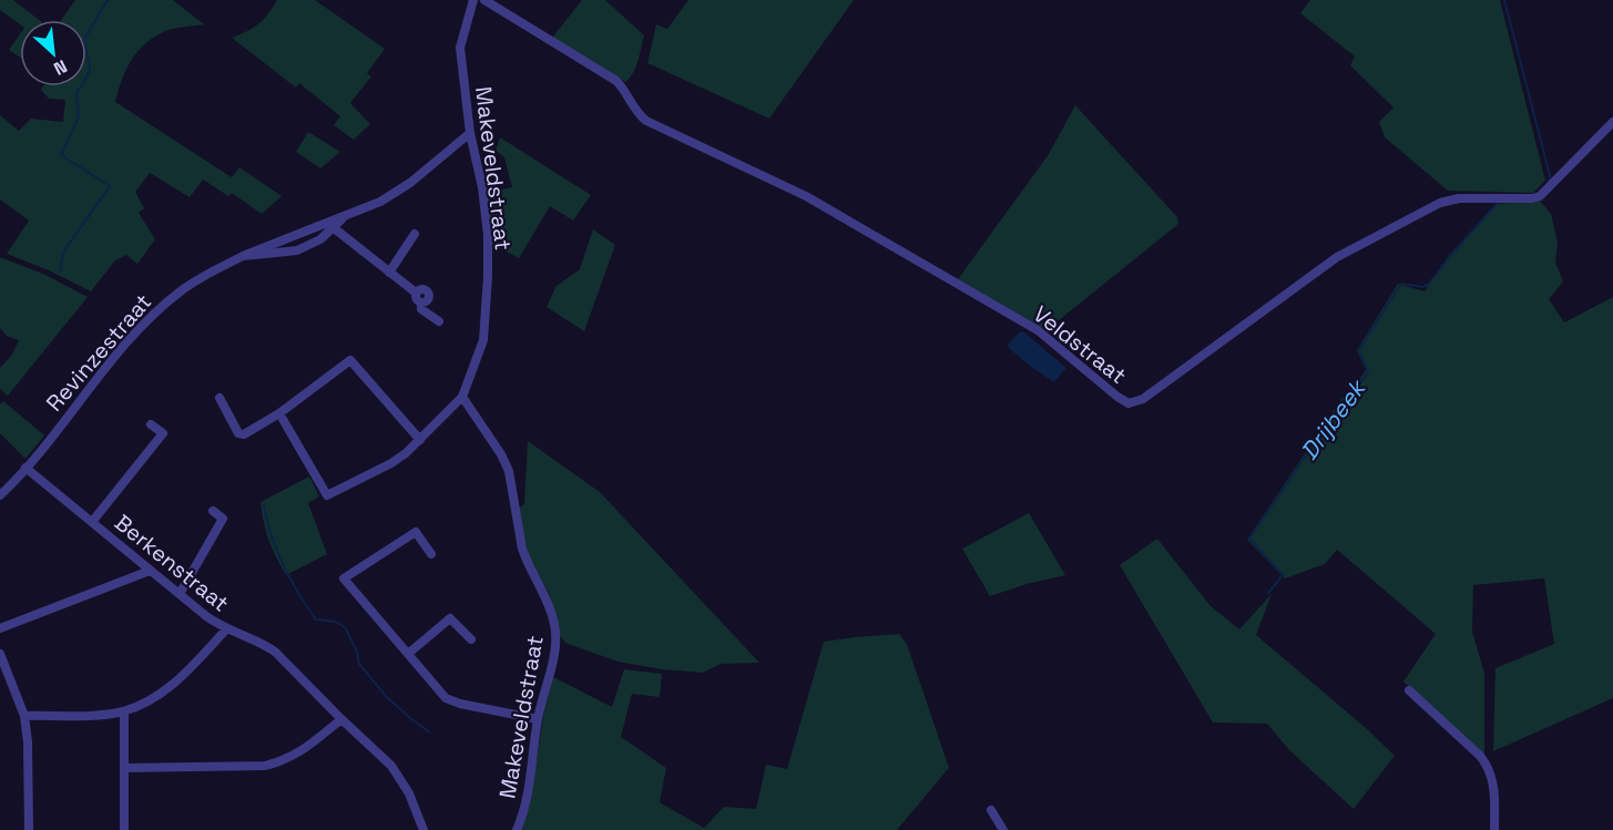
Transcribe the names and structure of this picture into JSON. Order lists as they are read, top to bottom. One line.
{"streets":{"street":["Makeveldstraat","Veldstraat","Revinzestraat","Berkenstraat"]},"crossings":[["Makeveldstraat","Revinzestraat"],["Revinzestraat","Berkenstraat"]],"water":["Drijbeek"],"north":"bottom right"}
